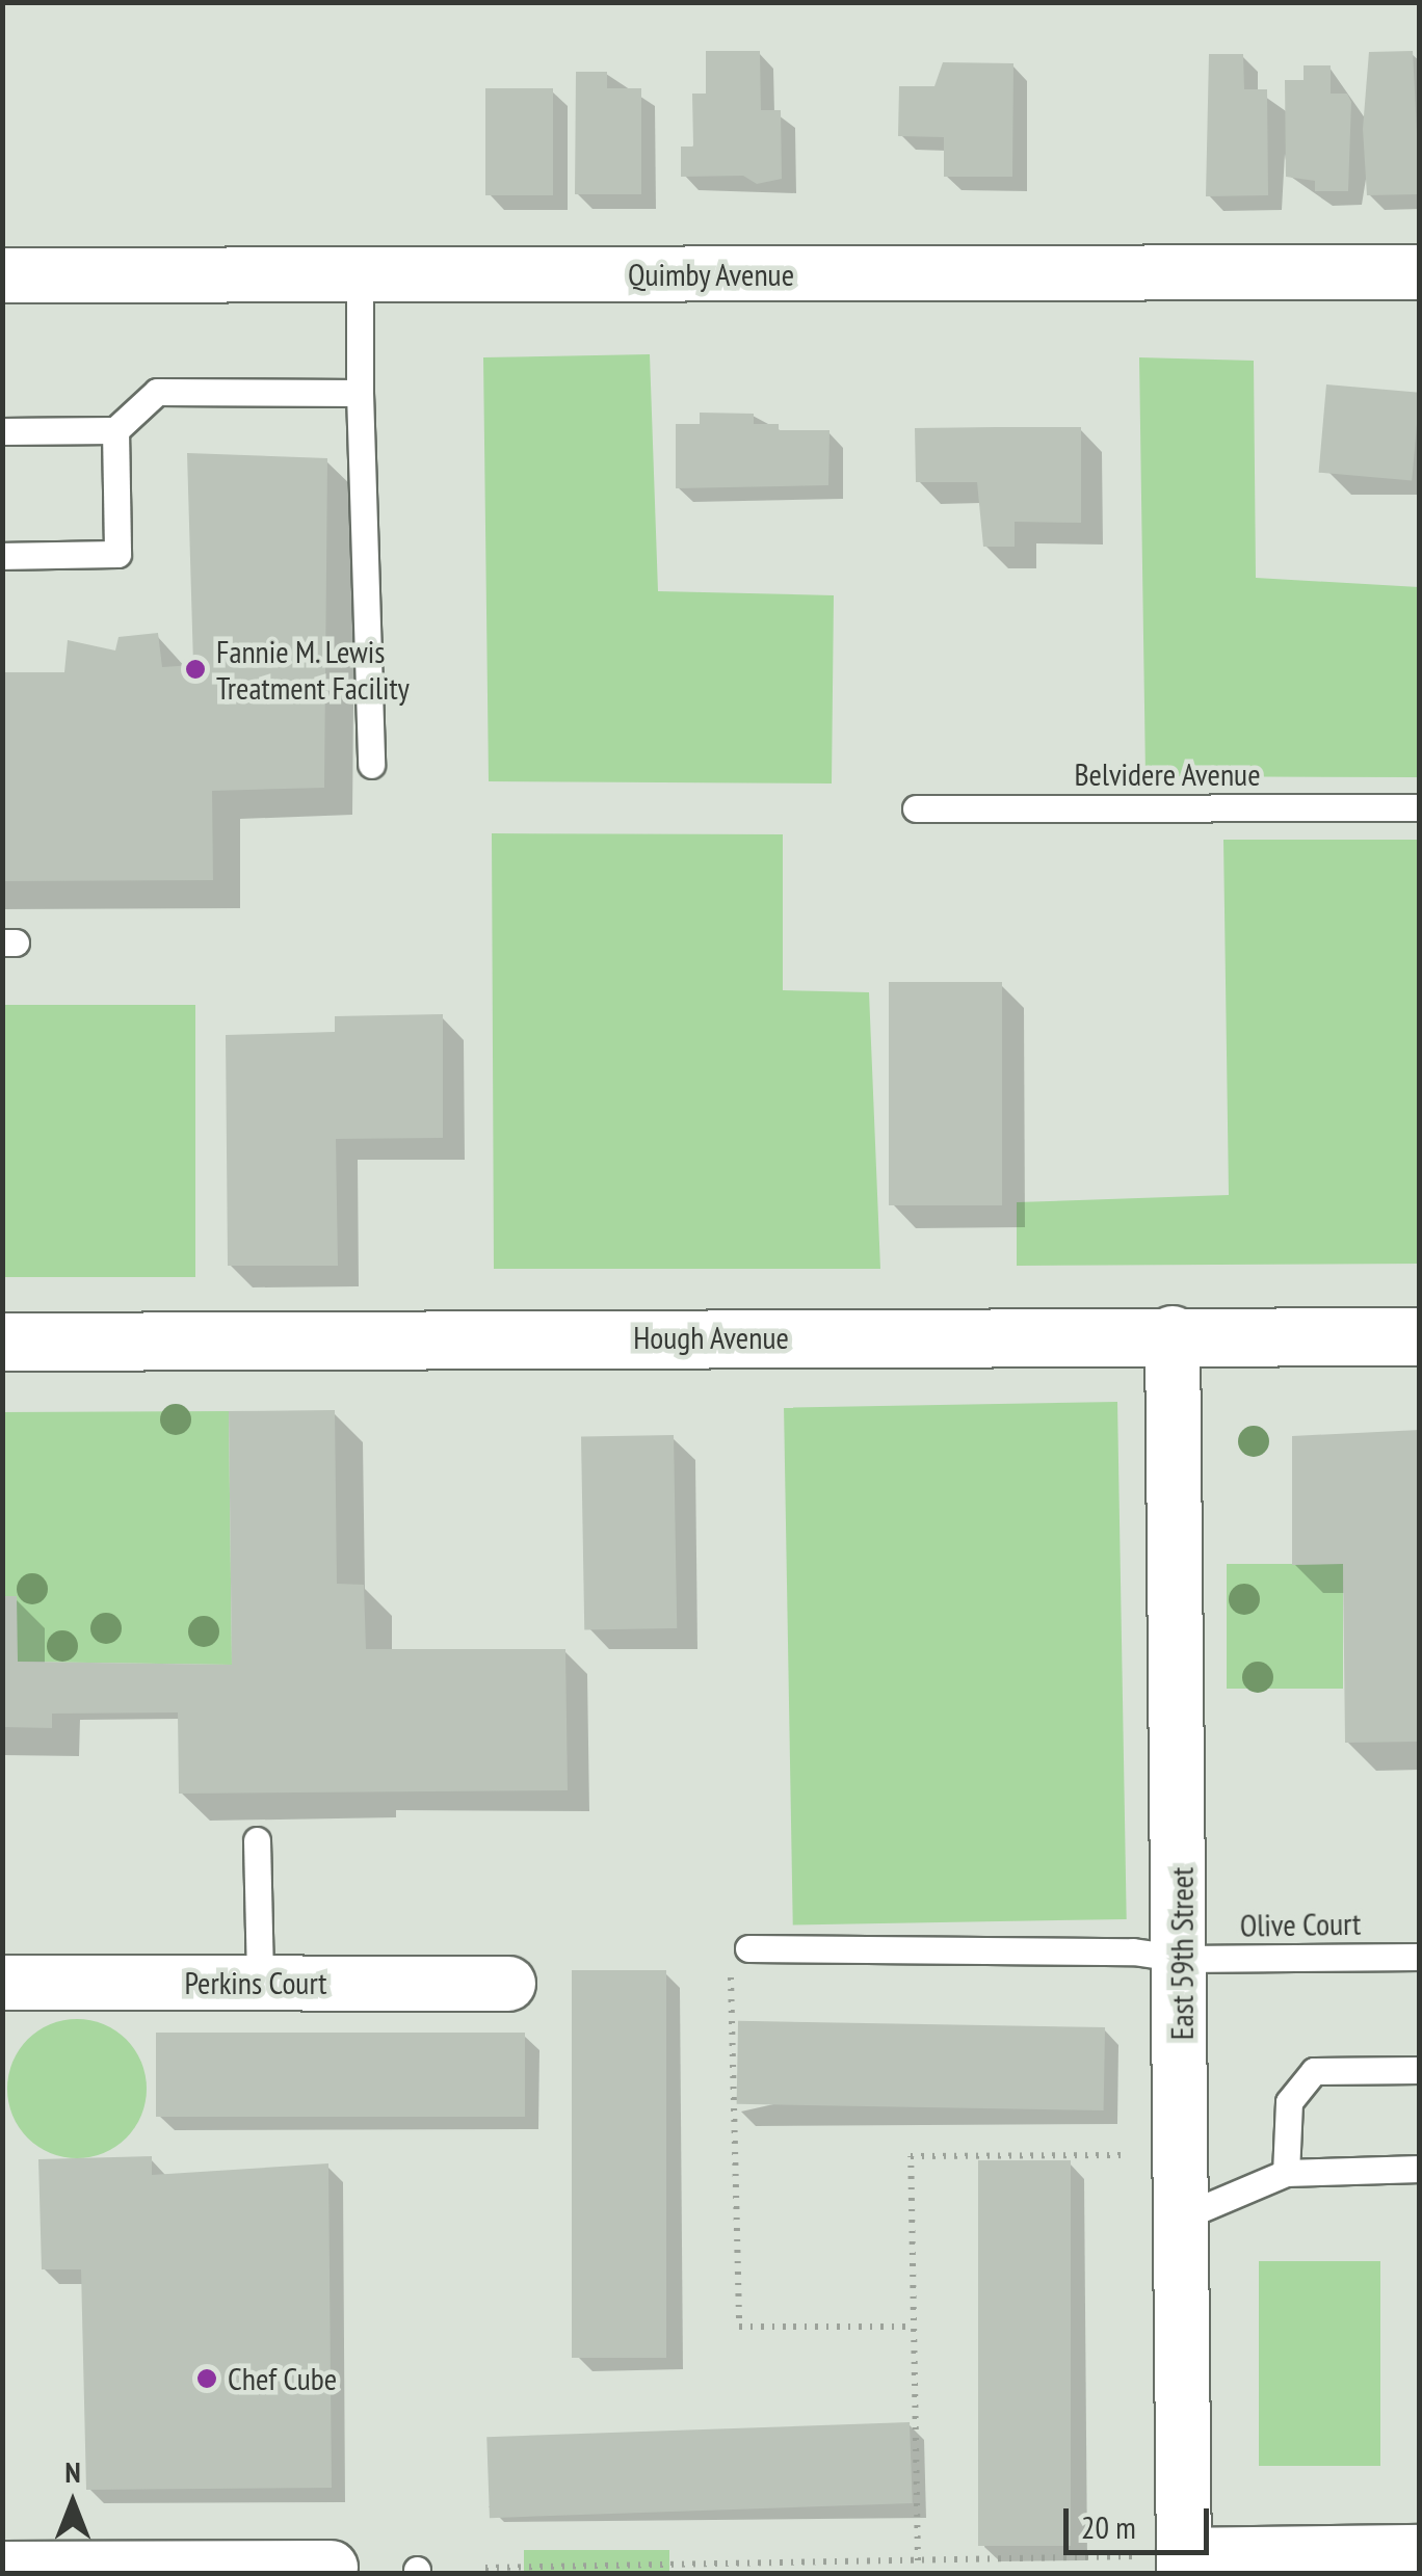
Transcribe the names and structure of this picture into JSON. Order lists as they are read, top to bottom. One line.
{"streets":{"street":["Quimby Avenue","Hough Avenue","East 59th Street","Perkins Court"],"lane":["Belvidere Avenue","Olive Court"]},"crossings":[["Hough Avenue","East 59th Street"],["Olive Court","East 59th Street"]],"places":["Fannie M. Lewis Treatment Facility","Chef Cube"],"scale_bar":"20 m","north":"top"}
